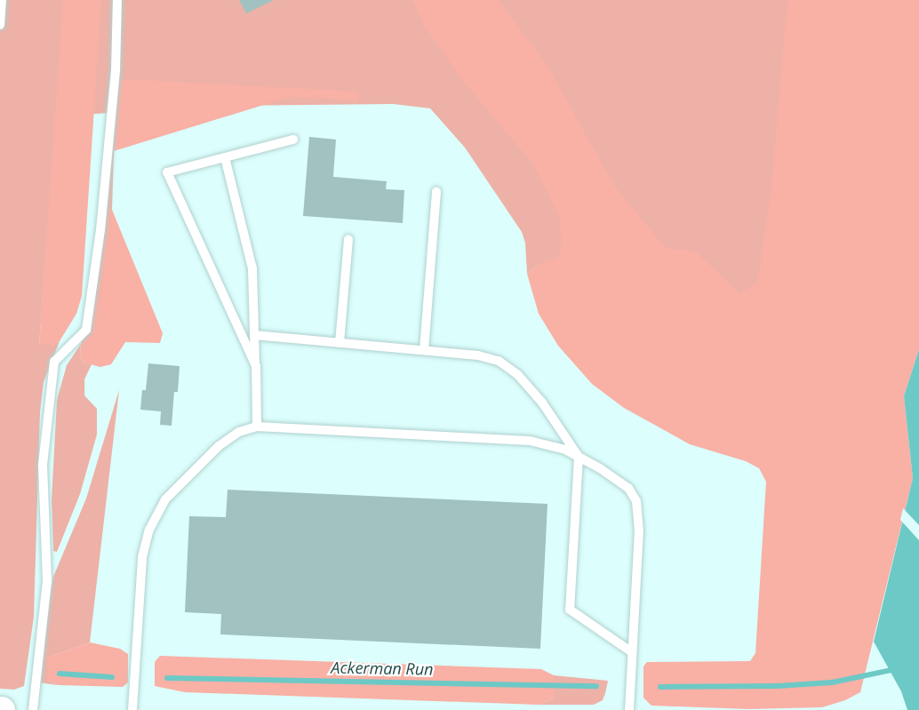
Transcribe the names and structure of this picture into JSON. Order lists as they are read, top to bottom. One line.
{"water":["Ackerman Run"]}
